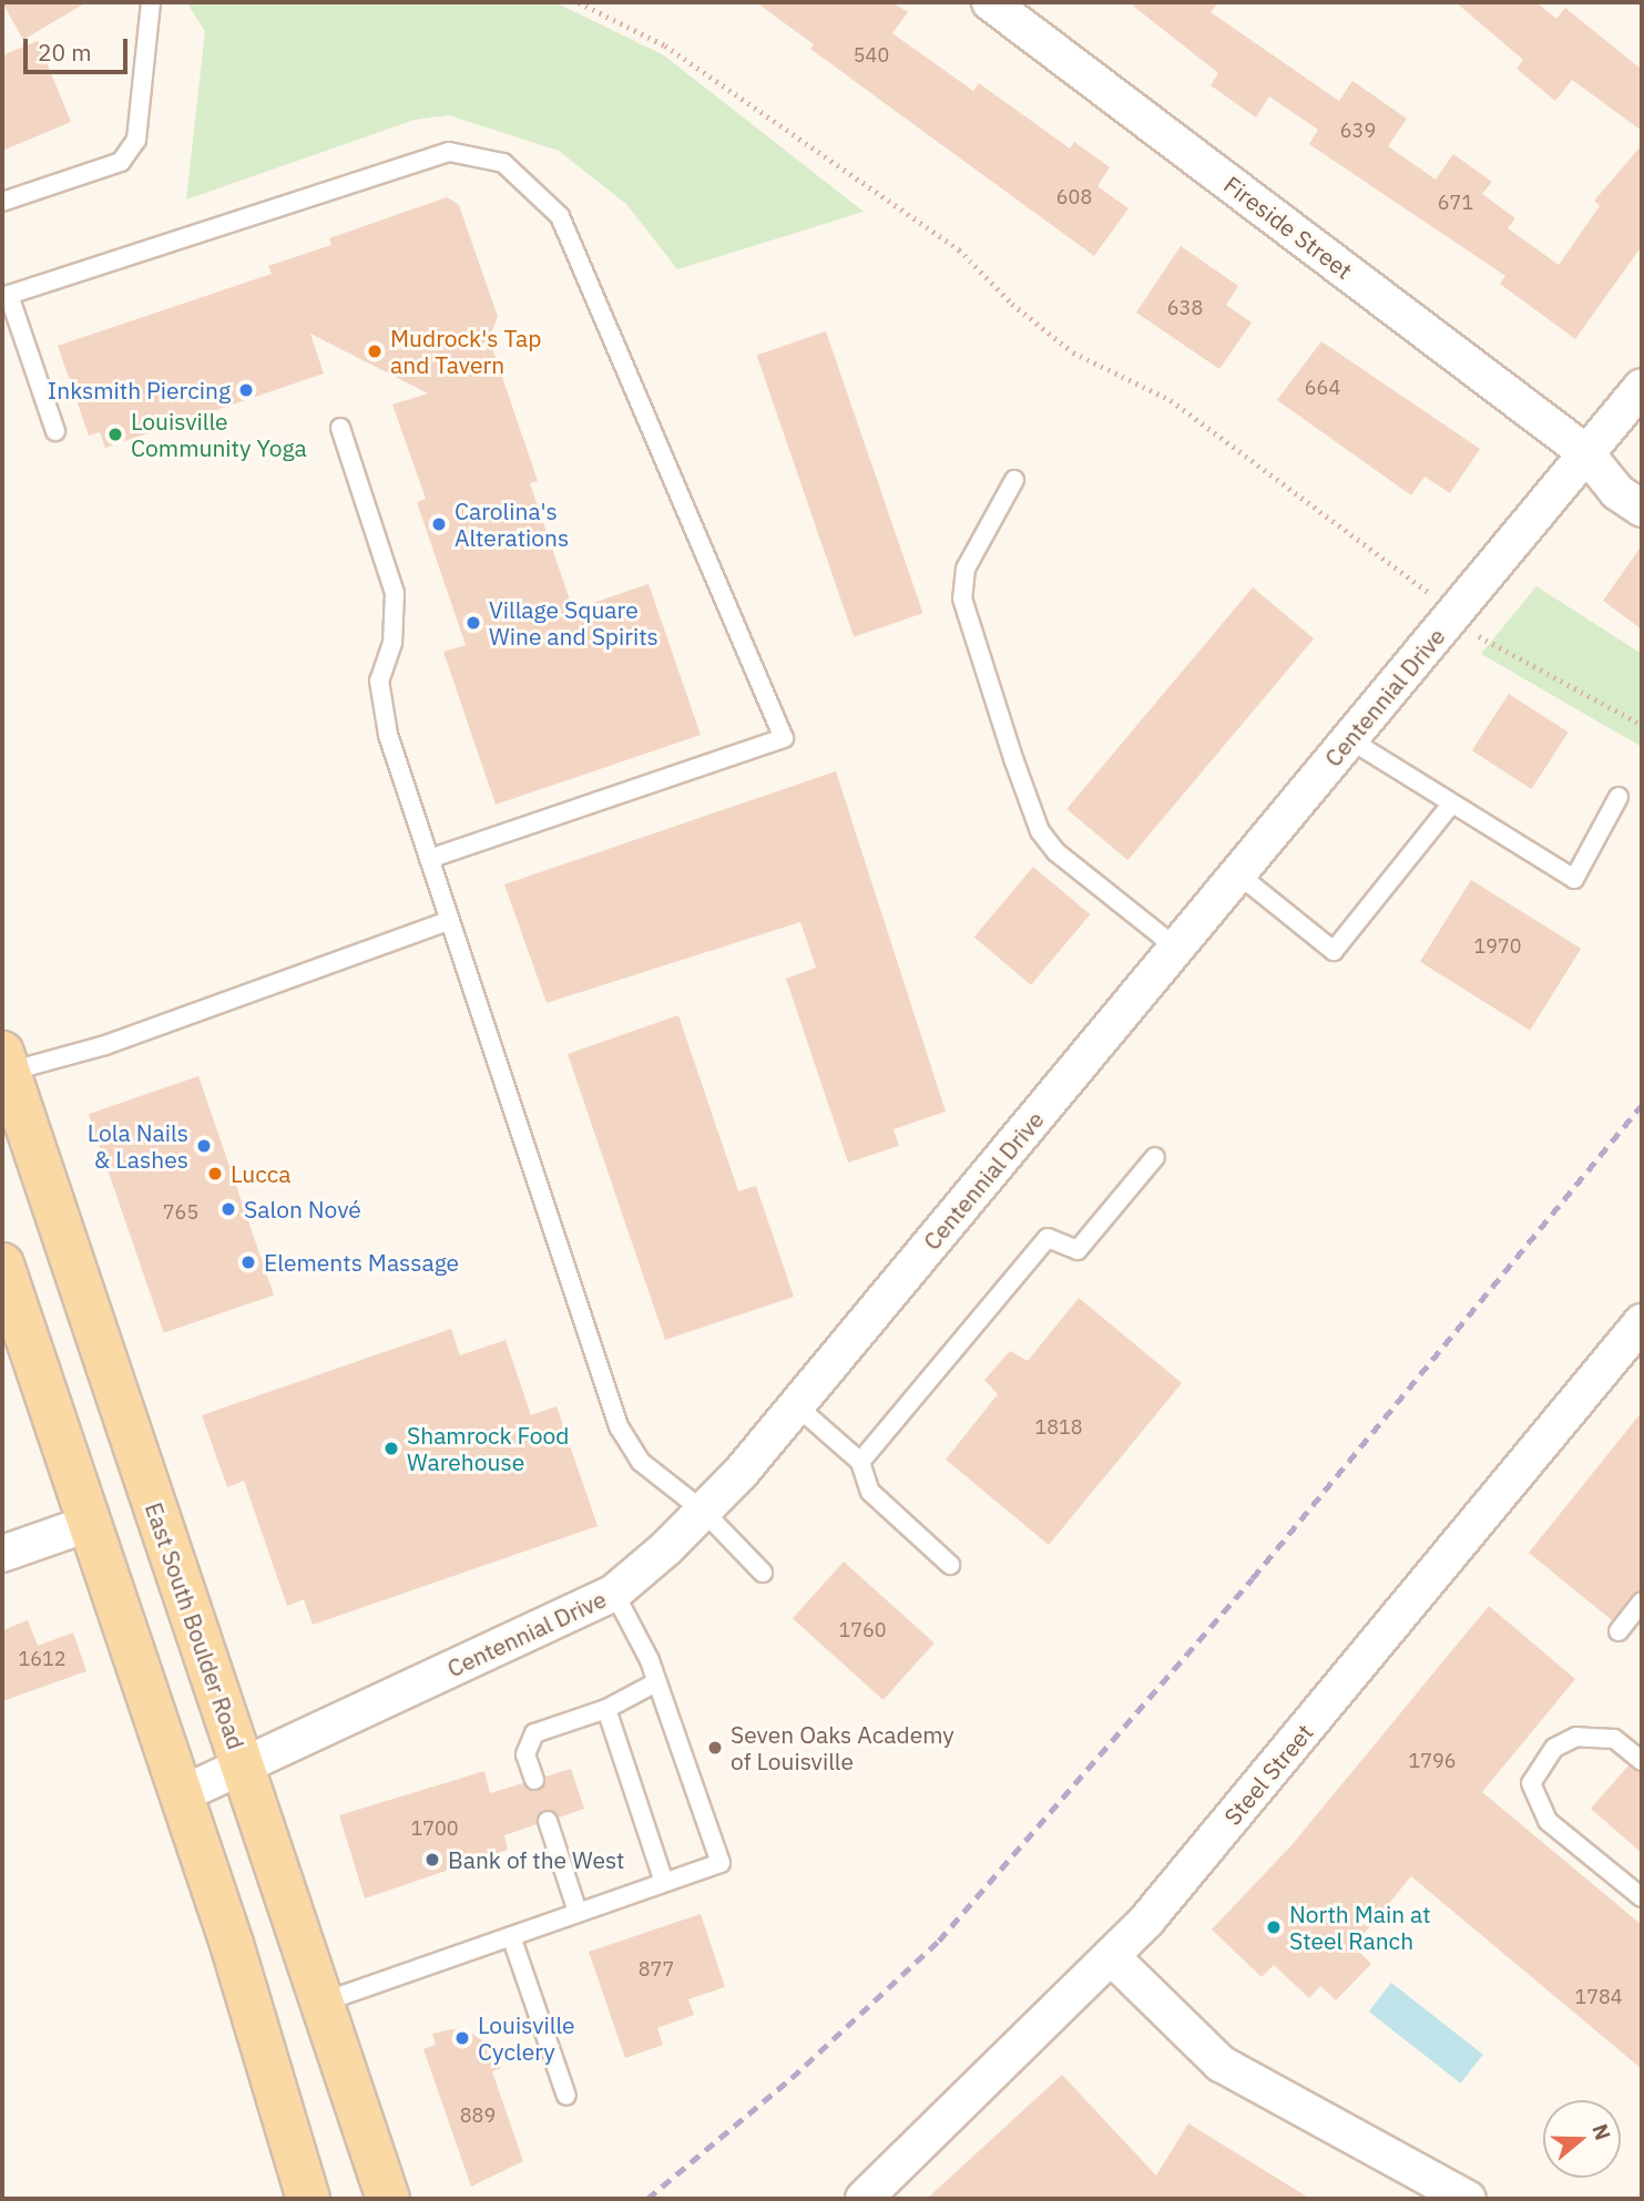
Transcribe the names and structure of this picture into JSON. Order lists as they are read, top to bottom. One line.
{"streets":{"main road":["East South Boulder Road"],"street":["Fireside Street","Centennial Drive","Steel Street"]},"crossings":[["Fireside Street","Centennial Drive"],["Centennial Drive","East South Boulder Road"]],"places":["Mudrock's Tap and Tavern","Inksmith Piercing","Louisville Community Yoga","Carolina's Alterations","Village Square Wine and Spirits","Lola Nails & Lashes","Lucca","Salon Nové","Elements Massage","Shamrock Food Warehouse","Seven Oaks Academy of Louisville","Bank of the West","North Main at Steel Ranch","Louisville Cyclery"],"house_numbers":["540","639","608","671","638","664","1970","765","1818","1760","1612","1796","1700","877","1784","889"],"scale_bar":"20 m","north":"right"}
